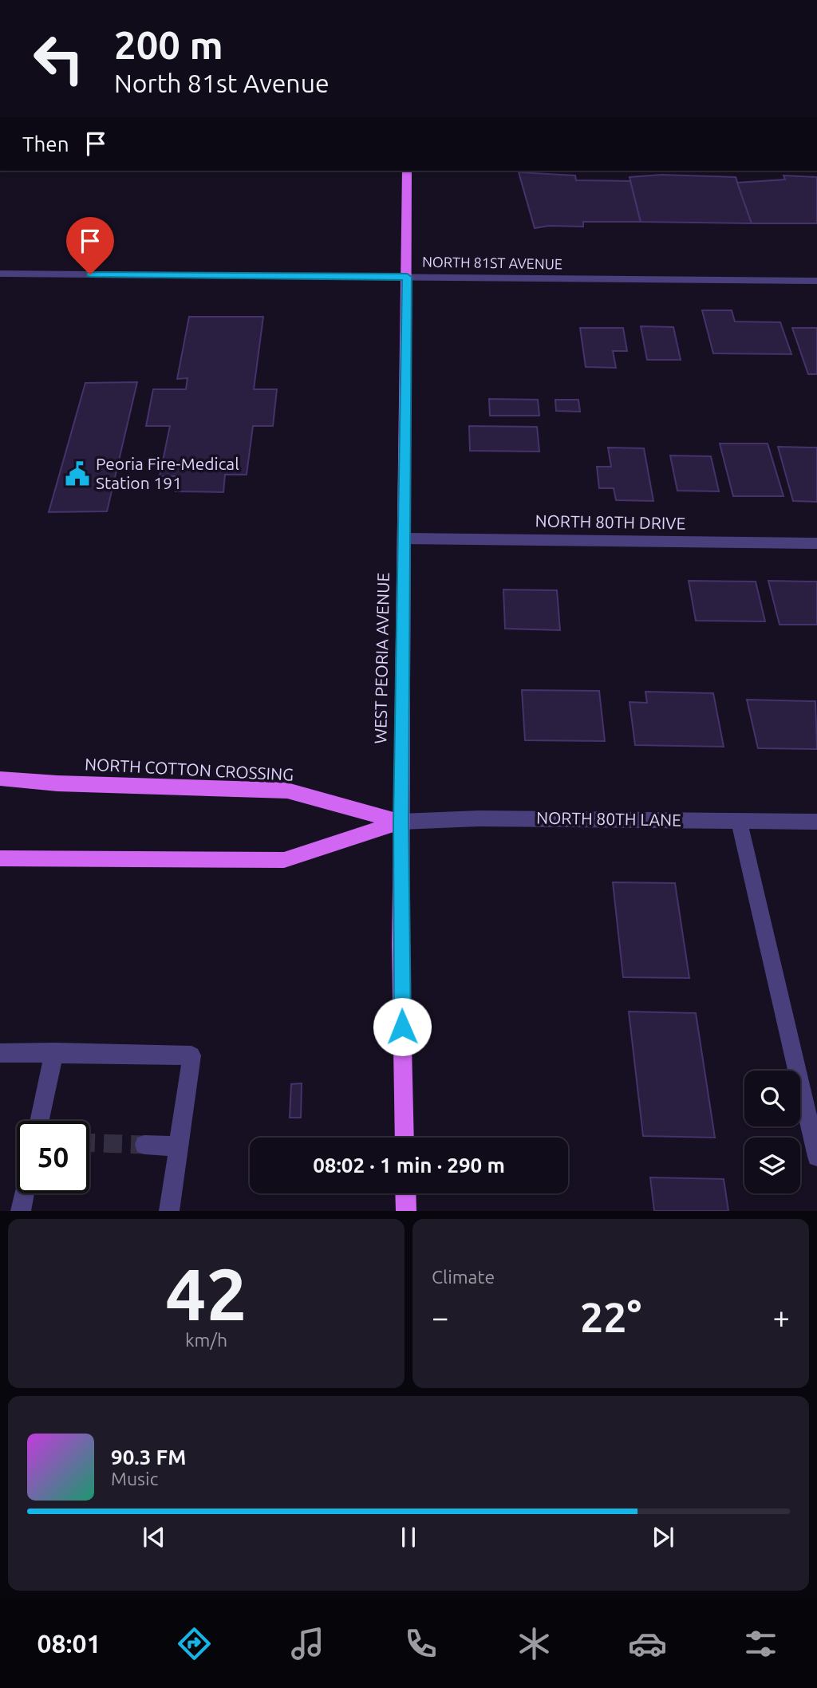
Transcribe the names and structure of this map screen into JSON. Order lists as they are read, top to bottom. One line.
{"streets":{"main road":["WEST PEORIA AVENUE","NORTH COTTON CROSSING"],"street":["NORTH 81ST AVENUE","NORTH 80TH DRIVE","NORTH 80TH LANE"]},"crossings":[["NORTH 81ST AVENUE","WEST PEORIA AVENUE"],["NORTH 80TH DRIVE","WEST PEORIA AVENUE"],["WEST PEORIA AVENUE","NORTH COTTON CROSSING"],["WEST PEORIA AVENUE","NORTH 80TH LANE"],["NORTH COTTON CROSSING","NORTH 80TH LANE"]],"places":{"public building":["Peoria Fire-Medical Station 191"]},"page":{"turn":["200 m","North 81st Avenue"],"then":"Then","limit":"50","trip":"08:02 · 1 min · 290 m","tile":[["42","km/h"],"Climate"],"heat":["−","22°","+"],"song":["90.3 FM","Music"],"tabs":"08:01"}}
